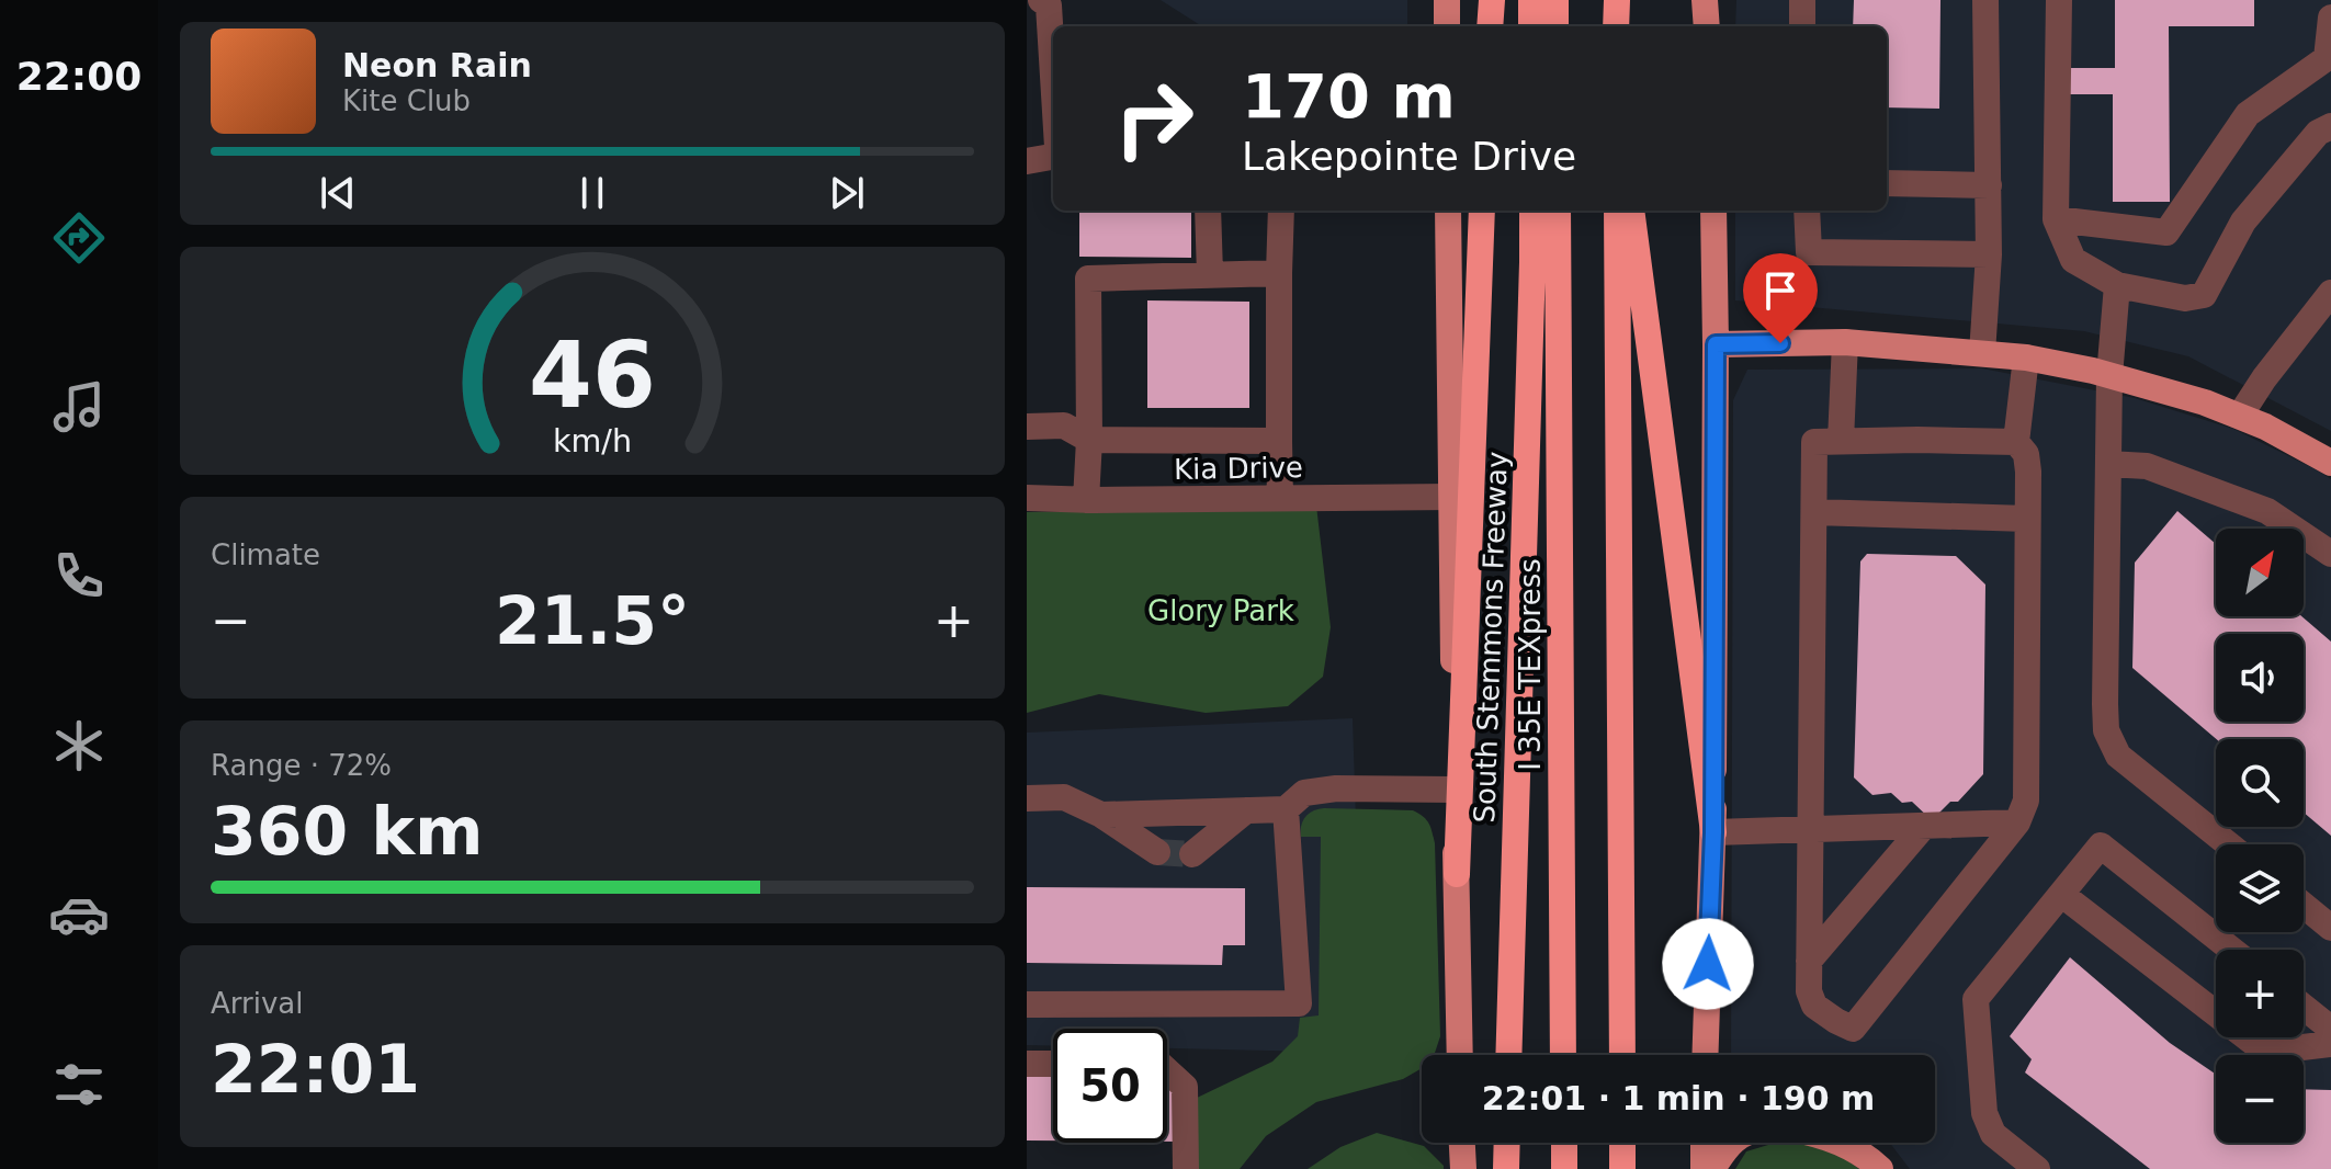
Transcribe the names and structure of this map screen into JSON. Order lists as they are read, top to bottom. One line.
{"streets":{"highway":["South Stemmons Freeway","I 35E TEXpress"],"street":["Kia Drive"]},"crossings":[["Kia Drive","South Stemmons Freeway"]],"parks":["Glory Park"],"north":"top right","page":{"tabs":"22:00","turn":["170 m","Lakepointe Drive"],"song":["Neon Rain","Kite Club"],"tile":["Climate",["Range · 72%","360 km"],["Arrival","22:01"]],"map_buttons":["+","−"],"heat":["−","21.5°","+"],"limit":"50","trip":"22:01 · 1 min · 190 m","gauge":["46","km/h"]}}
